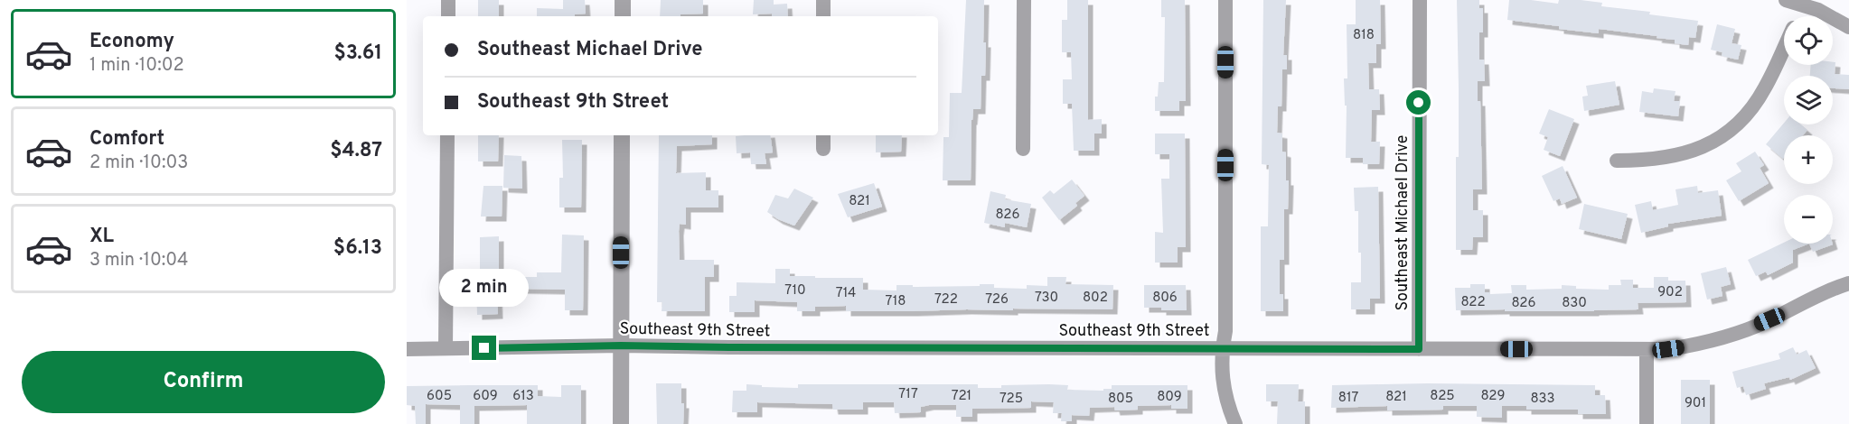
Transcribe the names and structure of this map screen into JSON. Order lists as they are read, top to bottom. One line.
{"streets":{"street":["Southeast Michael Drive","Southeast 9th Street"]},"crossings":[["Southeast Michael Drive","Southeast 9th Street"]],"house_numbers":["818","821","826","710","902","714","730","802","806","722","726","718","822","826","830","717","605","609","613","721","825","829","809","821","817","725","805","833","901"],"page":{"list":[{"name":"Economy","note":"1 min · 10:02","value":"$3.61"},{"name":"Comfort","note":"2 min · 10:03","value":"$4.87"},{"name":"XL","note":"3 min · 10:04","value":"$6.13"}],"map_buttons":["+","−"],"banner":["Southeast Michael Drive","Southeast 9th Street"],"bubble":"2 min","buttons":"Confirm"}}
